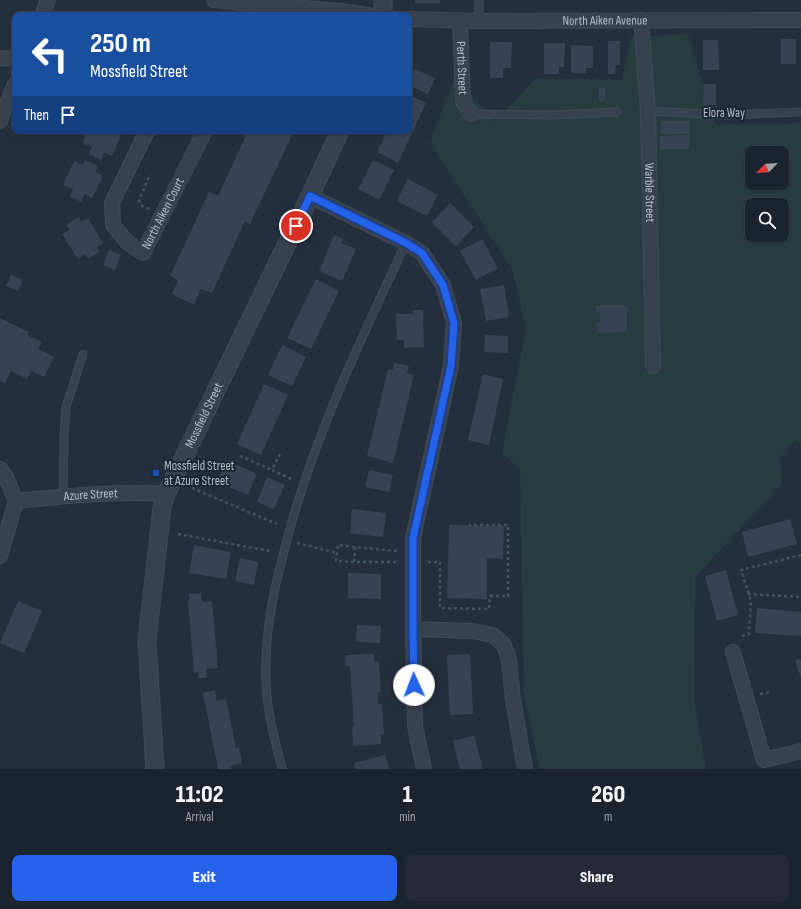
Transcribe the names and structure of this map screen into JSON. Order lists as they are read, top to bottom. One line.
{"streets":{"street":["North Aiken Avenue","Perth Street","Warble Street","North Aiken Court","Mossfield Street","Azure Street"],"lane":["Elora Way"]},"crossings":[["North Aiken Avenue","Perth Street"],["North Aiken Avenue","Warble Street"],["Elora Way","Warble Street"],["Mossfield Street","Azure Street"]],"places":{"transit":["Mossfield Street at Azure Street"]},"north":"bottom left","page":{"turn":["250 m","Mossfield Street"],"then":"Then","eta":["11:02","Arrival","1","min","260","m"],"buttons":["Exit","Share"]}}
